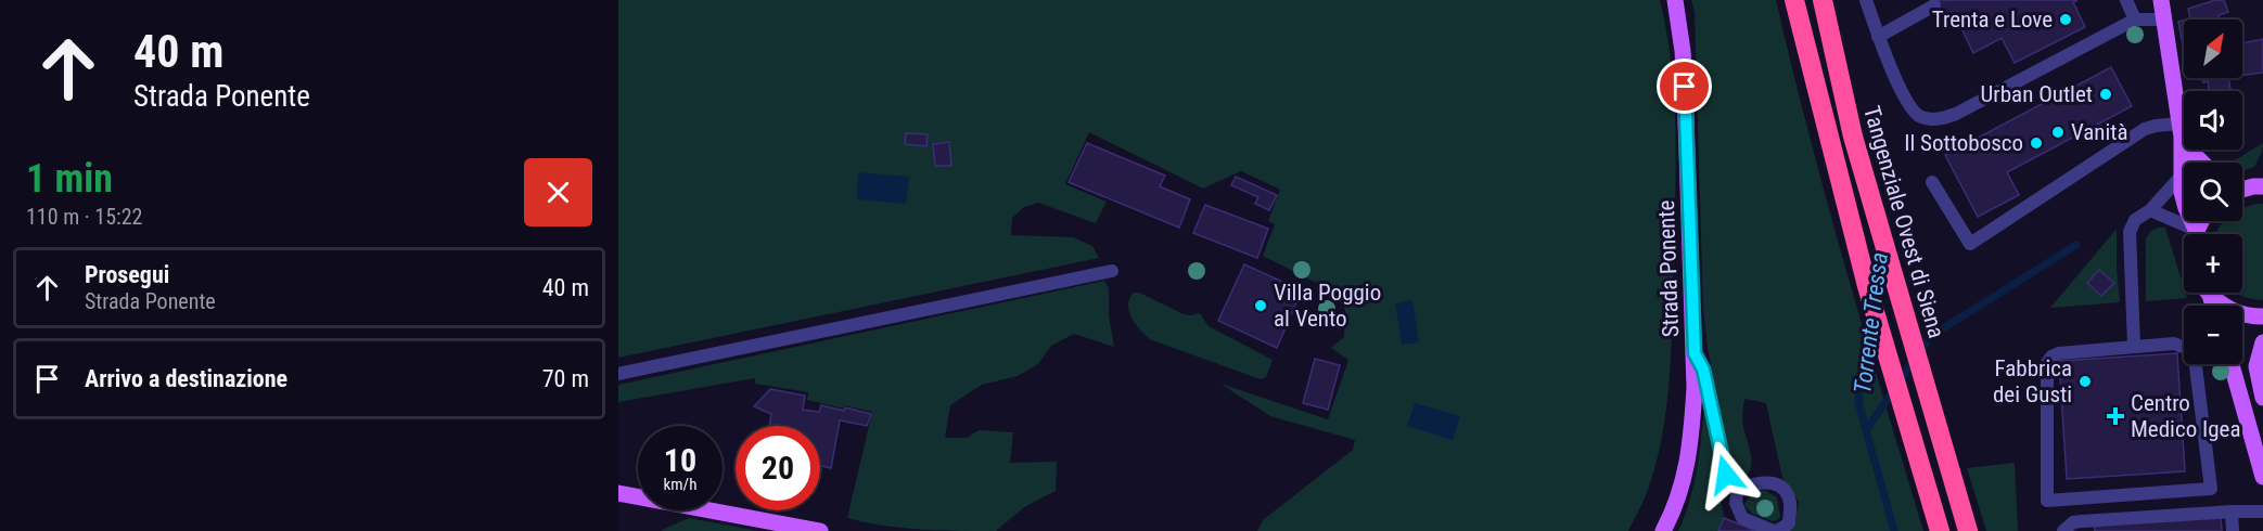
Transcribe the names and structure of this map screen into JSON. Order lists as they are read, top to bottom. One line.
{"streets":{"highway":["Tangenziale Ovest di Siena"],"main road":["Strada Ponente"]},"water":["Torrente Tressa"],"places":{"other":["Trenta e Love","Urban Outlet","Vanità","Il Sottobosco","Villa Poggio al Vento","Fabbrica dei Gusti"],"health":["Centro Medico Igea"]},"north":"top right","page":{"turn":["40 m","Strada Ponente"],"map_buttons":["+","−"],"heading":["1 min","110 m · 15:22"],"list":[{"name":"Prosegui","note":"Strada Ponente","value":"40 m"},{"name":"Arrivo a destinazione","value":"70 m"}],"speed":"10 km/h","limit":"20"}}
